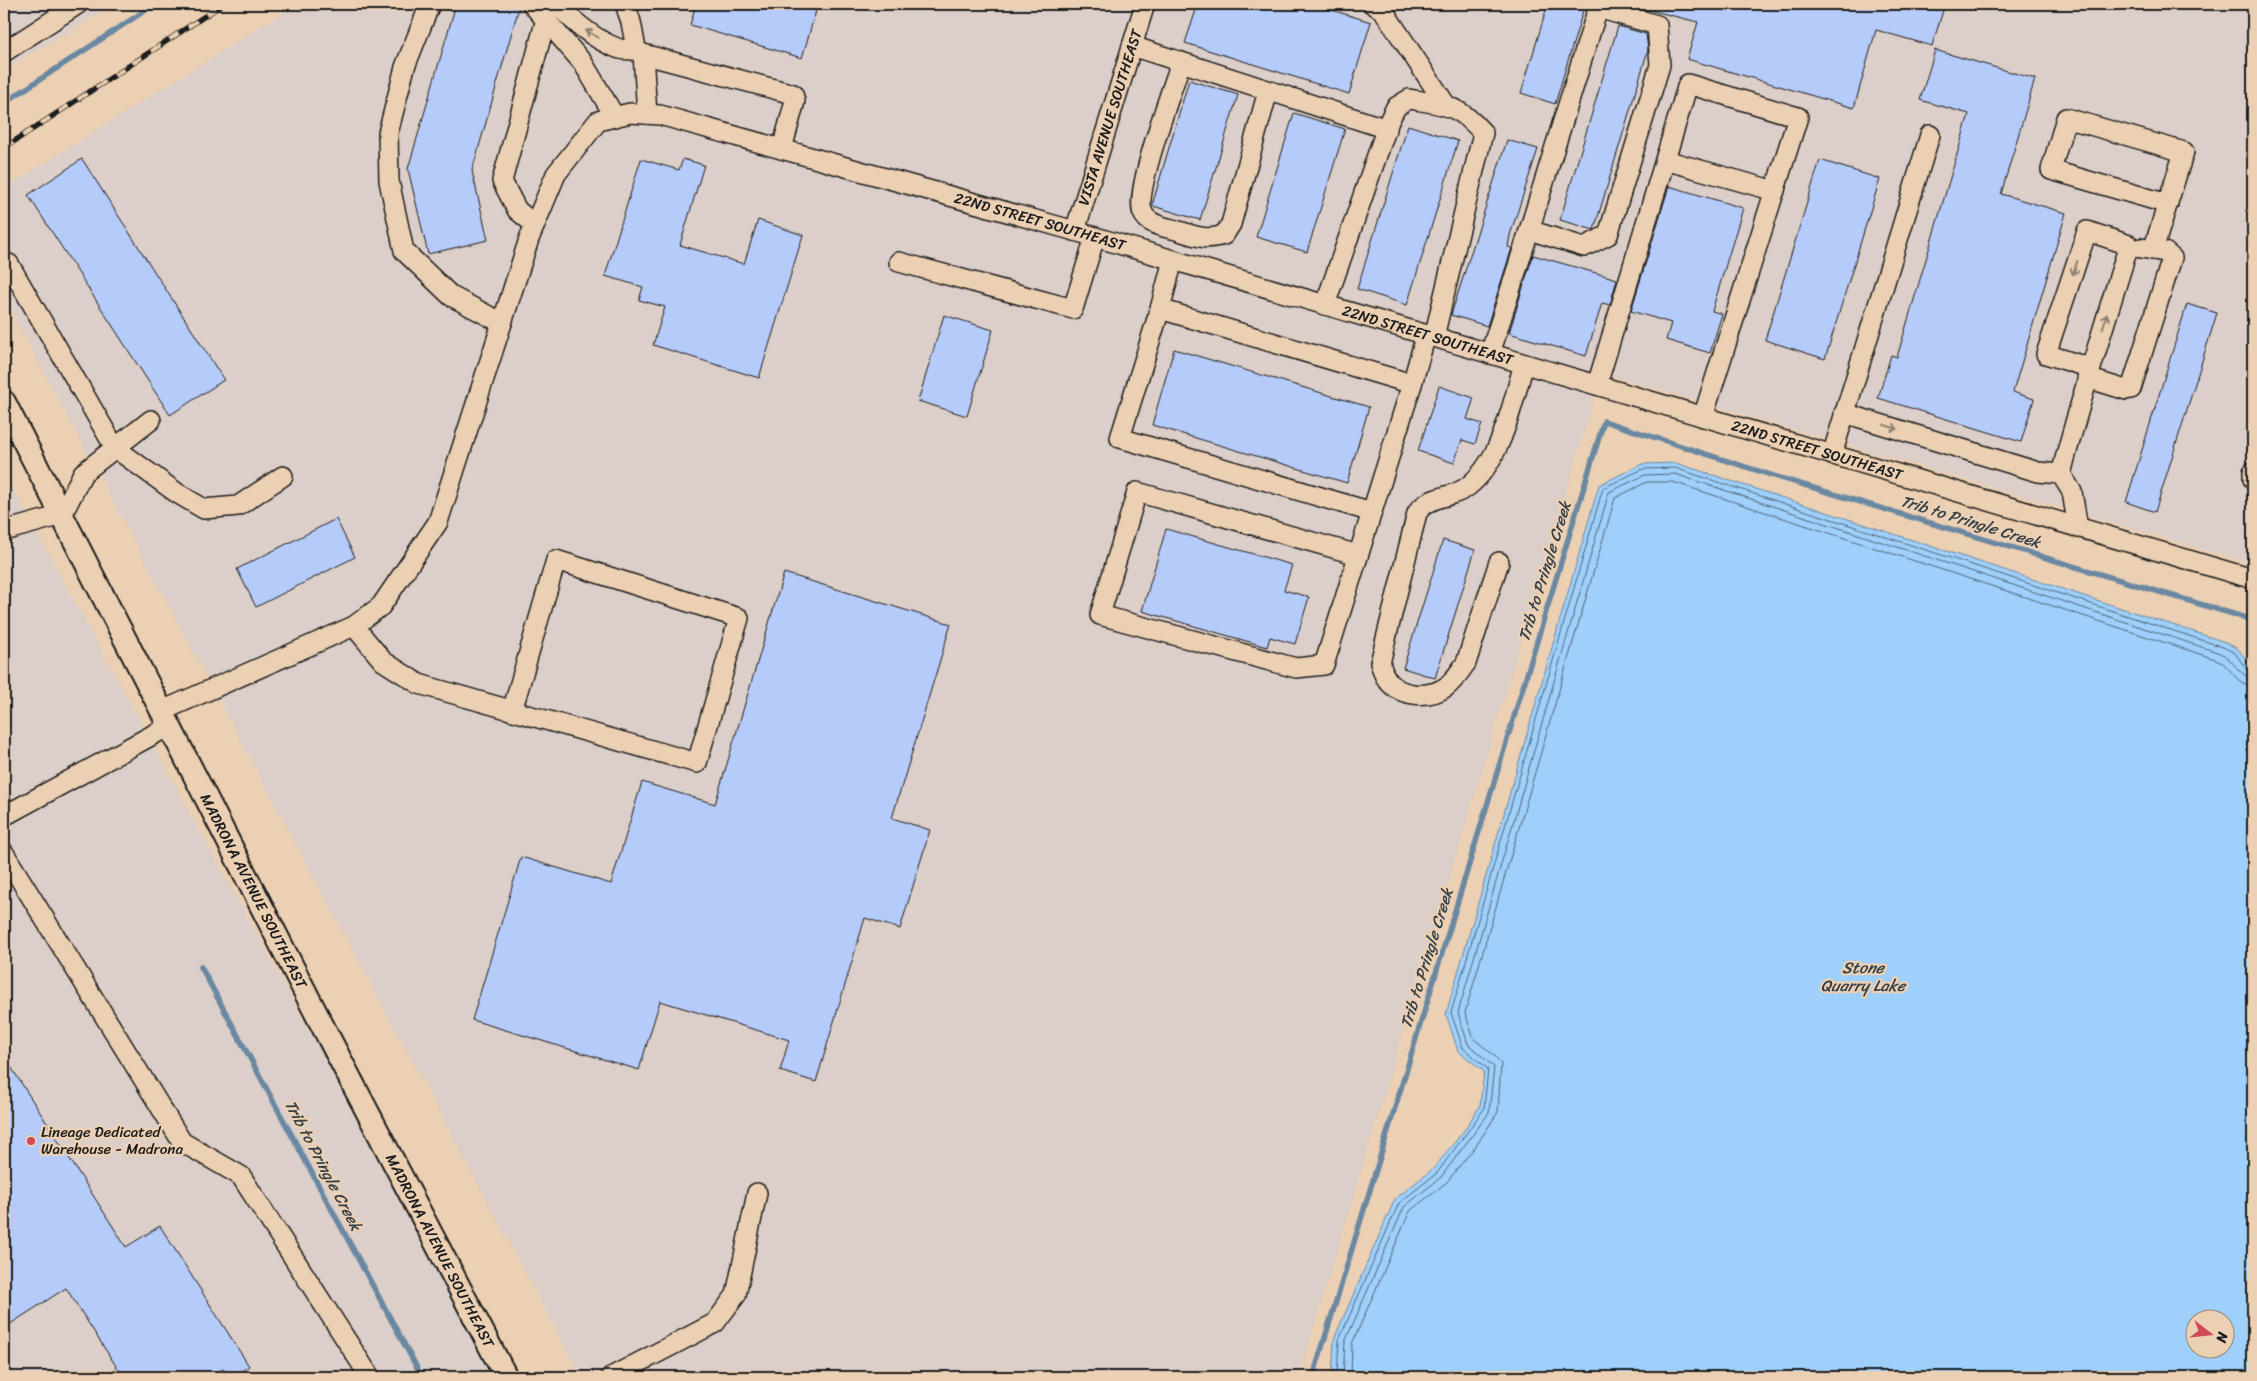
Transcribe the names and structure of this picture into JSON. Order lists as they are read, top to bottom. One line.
{"streets":{"main road":["MADRONA AVENUE SOUTHEAST"],"street":["VISTA AVENUE SOUTHEAST","22ND STREET SOUTHEAST"]},"crossings":[["VISTA AVENUE SOUTHEAST","22ND STREET SOUTHEAST"]],"water":["Trib to Pringle Creek","Stone Quarry Lake"],"places":["Lineage Dedicated Warehouse - Madrona"],"north":"right"}
